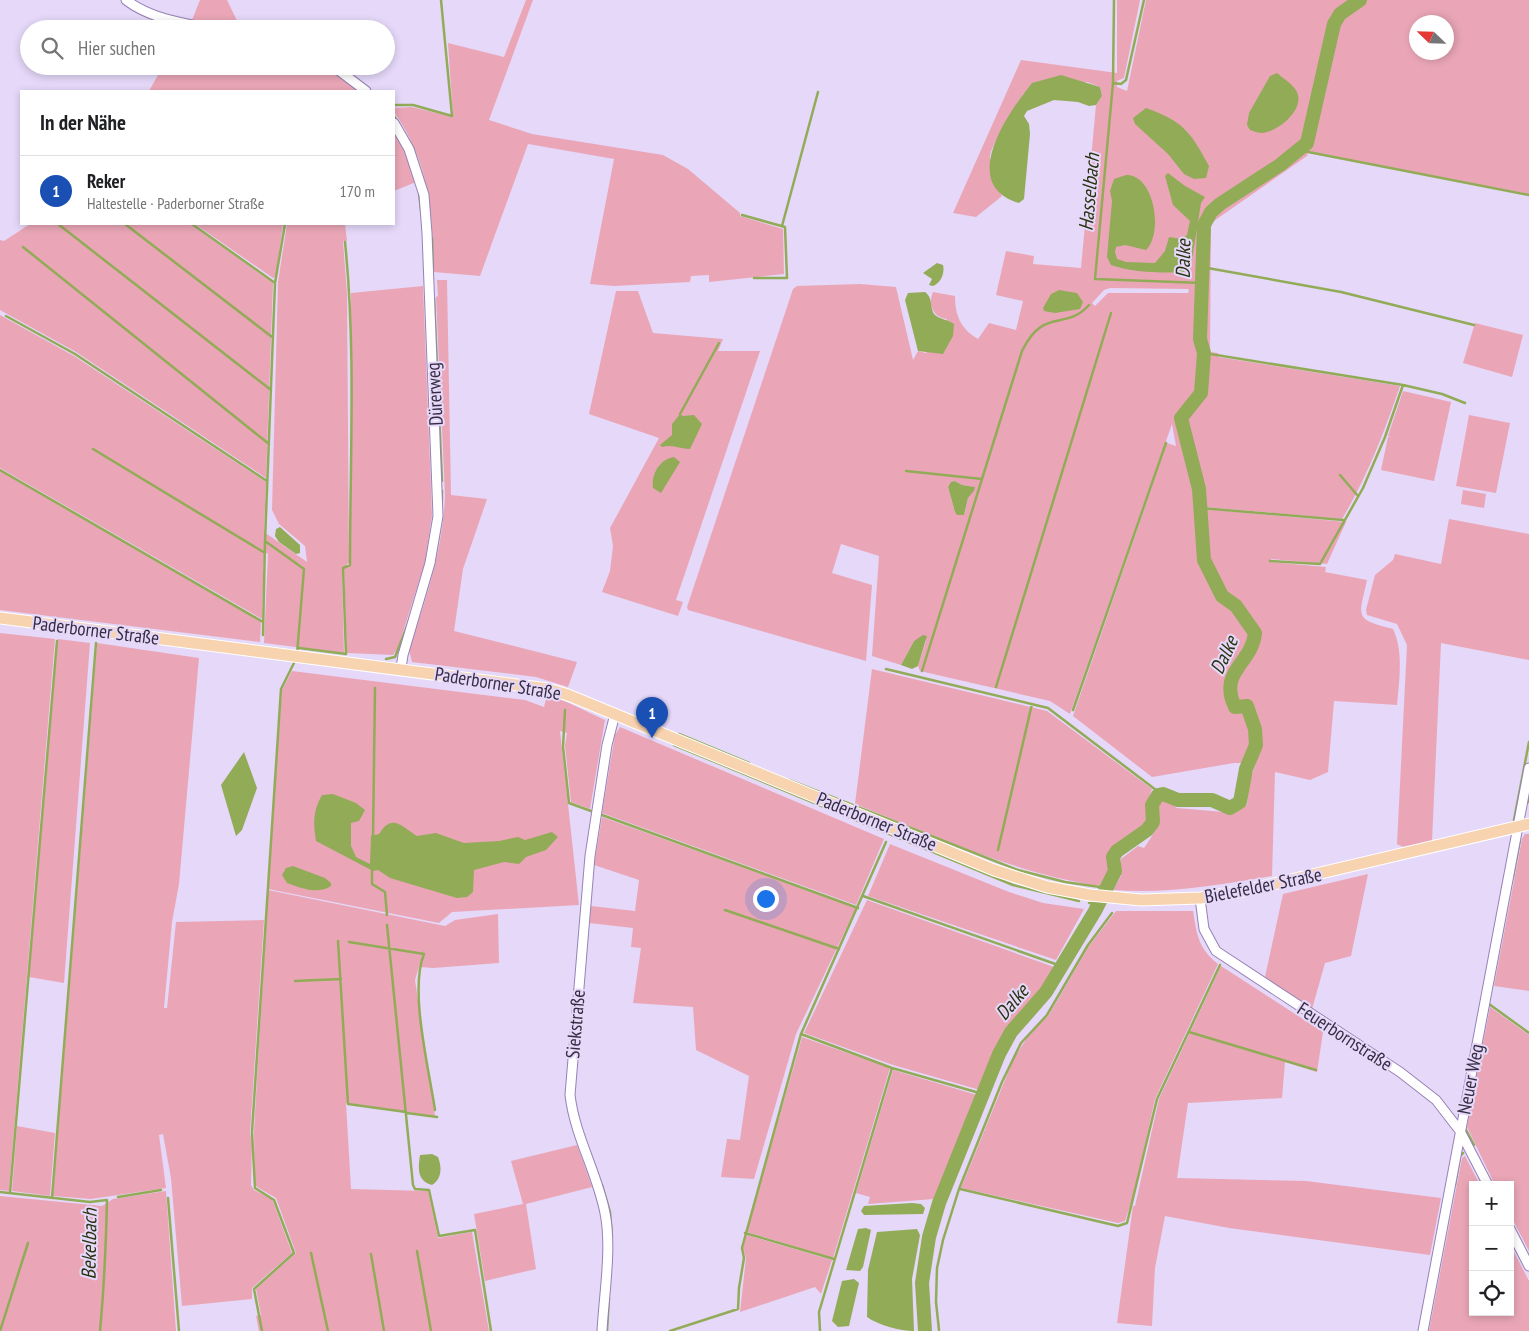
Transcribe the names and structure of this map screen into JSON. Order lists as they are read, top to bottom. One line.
{"streets":{"main road":["Paderborner Straße","Bielefelder Straße"],"street":["Dürerweg","Siekstraße","Feuerbornstraße","Neuer Weg"]},"crossings":[["Dürerweg","Paderborner Straße"],["Paderborner Straße","Bielefelder Straße"],["Paderborner Straße","Siekstraße"],["Bielefelder Straße","Feuerbornstraße"],["Bielefelder Straße","Neuer Weg"],["Feuerbornstraße","Neuer Weg"]],"water":["Hasselbach","Dalke","Bekelbach"],"north":"top left","page":{"search":"Hier suchen","heading":"In der Nähe","list":[{"mark":"1","name":"Reker","note":"Haltestelle · Paderborner Straße","value":"170 m"}],"pins":"1","map_buttons":["+","−"]}}
